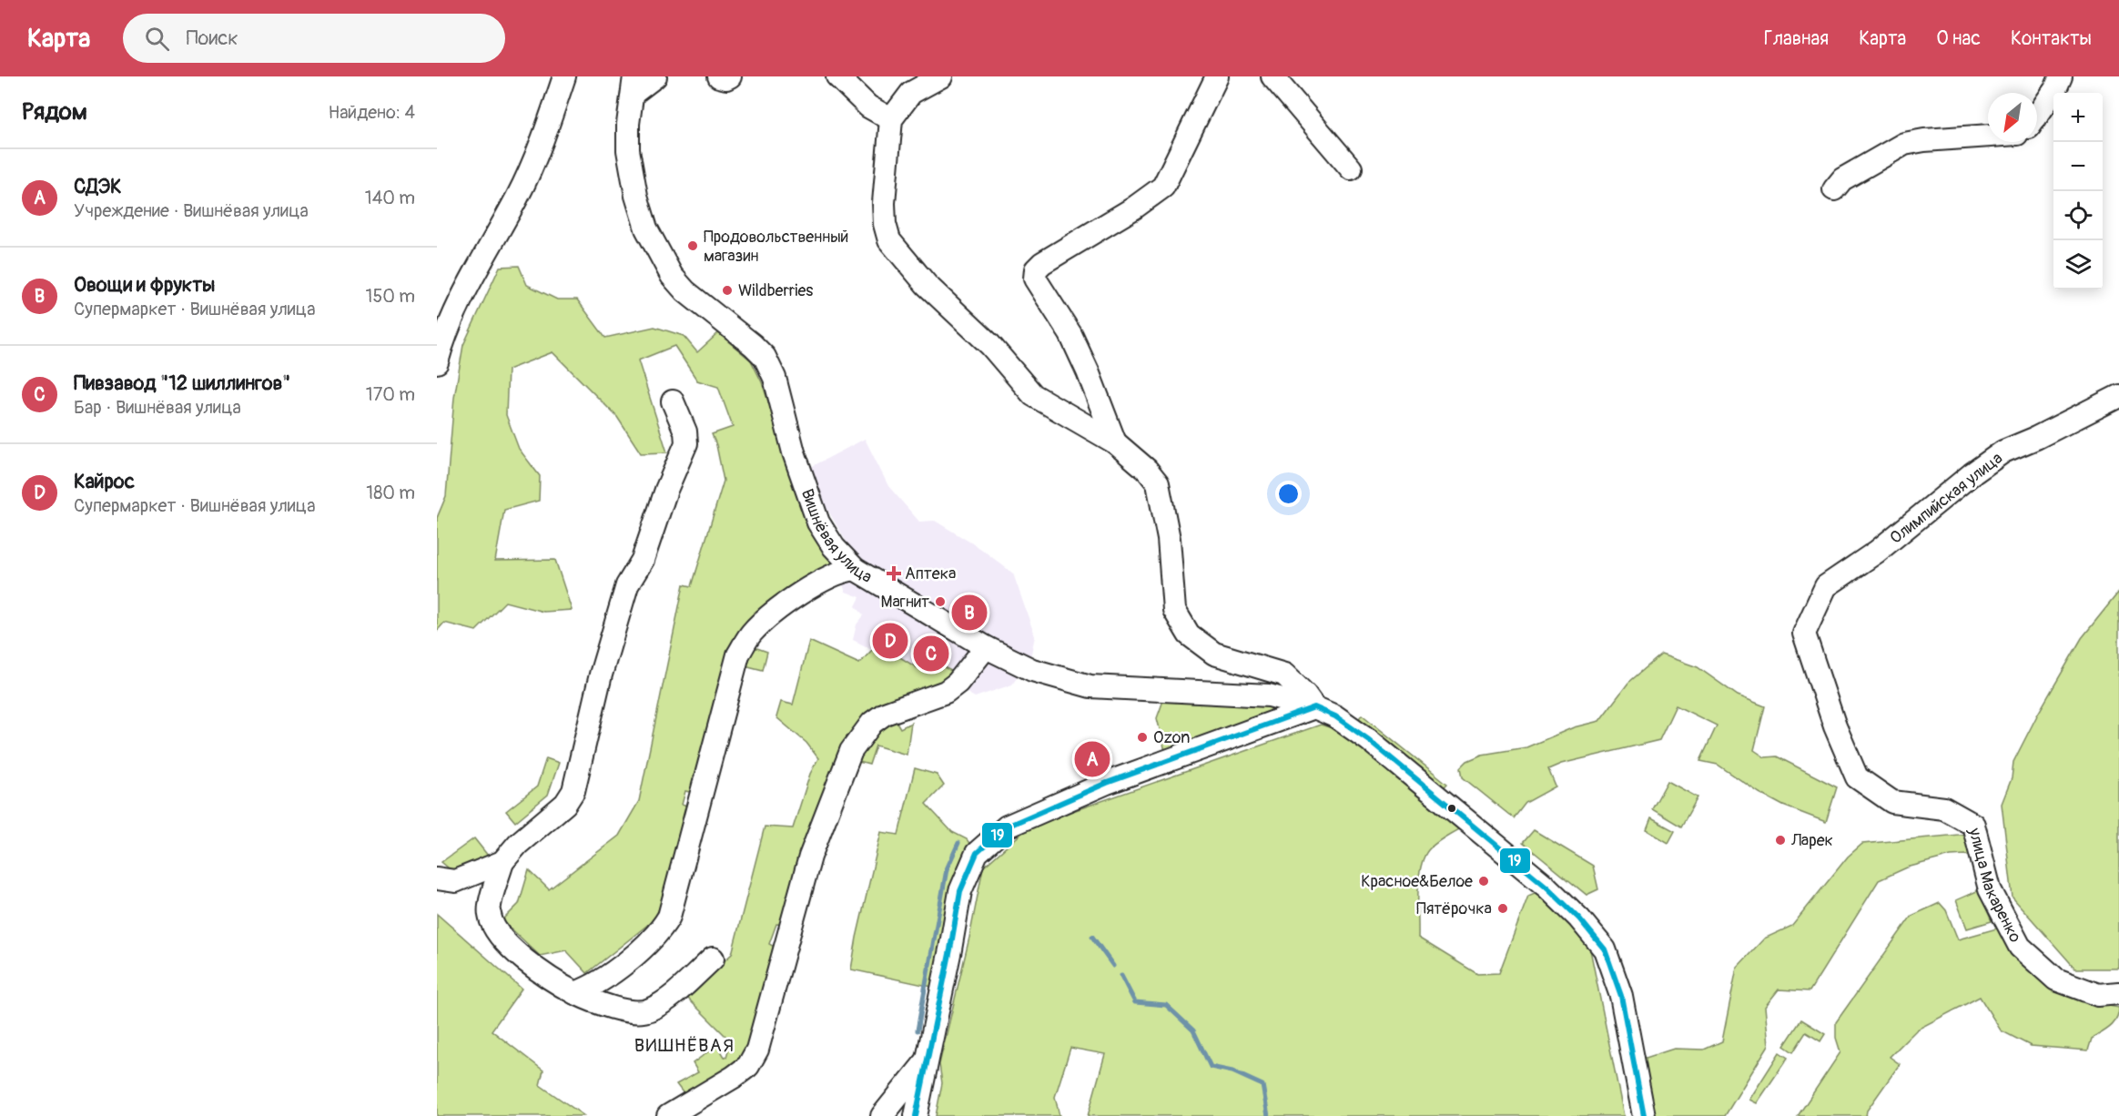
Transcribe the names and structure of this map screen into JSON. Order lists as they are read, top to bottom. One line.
{"streets":{"street":["Олимпийская улица","Вишнёвая улица","улица Макаренко"]},"crossings":[["Олимпийская улица","улица Макаренко"]],"districts":["ВИШНЁВАЯ"],"places":{"other":["Продовольственный магазин","Wildberries","Магнит","Ozon","Ларек","Красное&Белое","Пятёрочка"],"health":["Аптека"]},"lines":["transit line 19"],"north":"bottom left","page":{"header":"Карта","search":"Поиск","nav":["Главная","Карта","О нас","Контакты"],"heading":["Рядом","Найдено: 4"],"map_buttons":["+","−"],"list":[{"mark":"A","name":"СДЭК","note":"Учреждение · Вишнёвая улица","value":"140 m"},{"mark":"B","name":"Овощи и фрукты","note":"Супермаркет · Вишнёвая улица","value":"150 m"},{"mark":"C","name":"Пивзавод \"12 шиллингов\"","note":"Бар · Вишнёвая улица","value":"170 m"},{"mark":"D","name":"Кайрос","note":"Супермаркет · Вишнёвая улица","value":"180 m"}],"pins":["B","D","C","A"]}}
